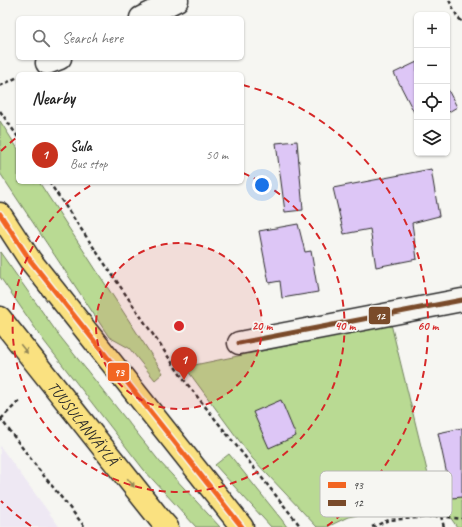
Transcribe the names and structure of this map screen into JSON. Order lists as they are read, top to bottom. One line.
{"streets":{"main road":["TUUSULANVÄYLÄ"]},"lines":["transit line 93","transit line 12"],"legend":["93","12"],"page":{"map_buttons":["+","−"],"search":"Search here","heading":"Nearby","list":[{"mark":"1","name":"Sula","note":"Bus stop","value":"50 m"}],"pins":"1"},"rings":["20 m","40 m","60 m"]}
